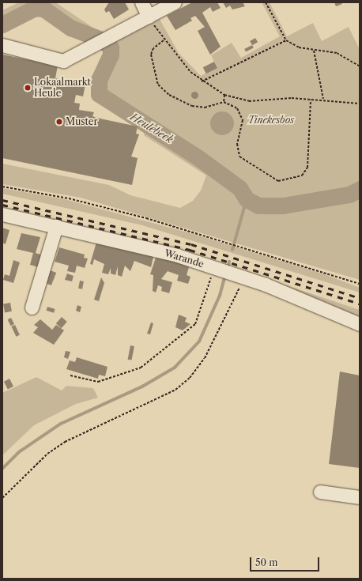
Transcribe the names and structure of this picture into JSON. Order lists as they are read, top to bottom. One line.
{"streets":{"street":["Warande"]},"water":["Heulebeek"],"parks":["Tinekesbos"],"places":["Lokaalmarkt Heule","Muster"],"scale_bar":"50 m"}
